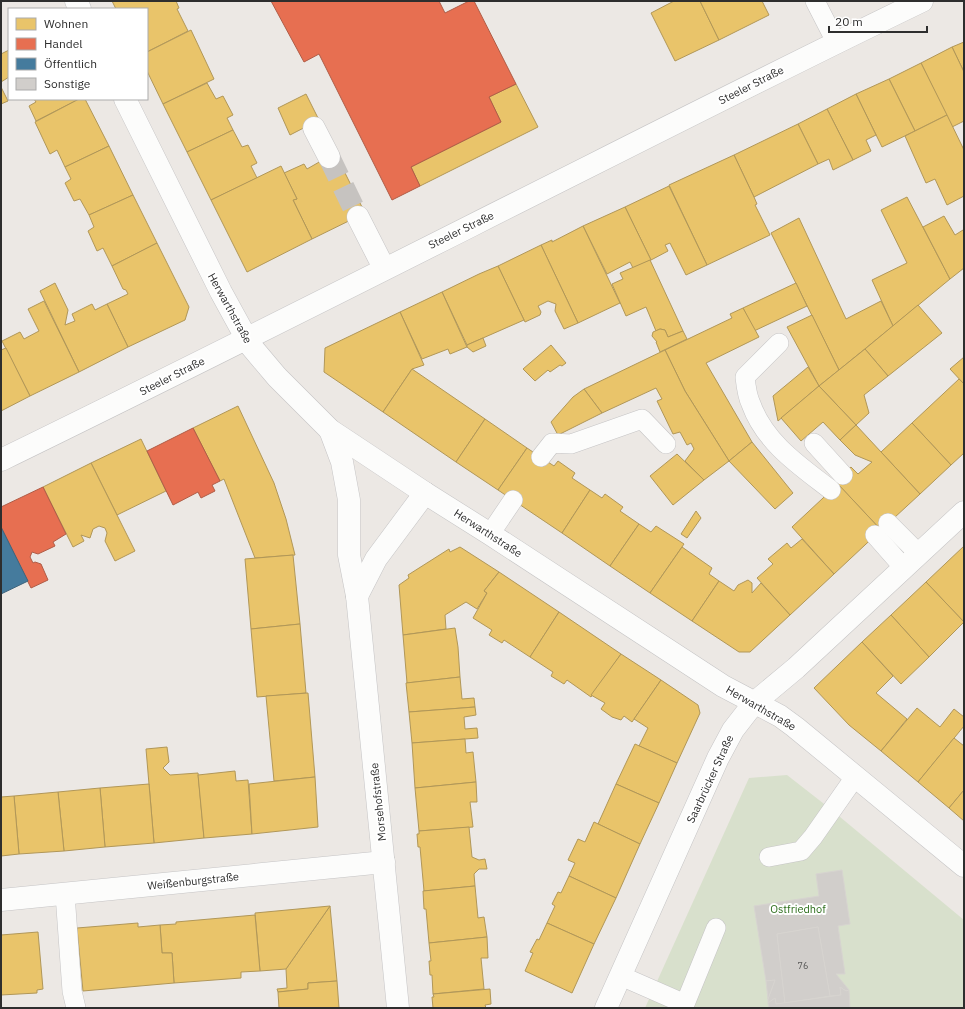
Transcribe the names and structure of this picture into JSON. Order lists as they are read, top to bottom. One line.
{"streets":{"street":["Steeler Straße","Herwarthstraße","Saarbrücker Straße","Morsehofstraße","Weißenburgstraße"]},"crossings":[["Steeler Straße","Herwarthstraße"],["Herwarthstraße","Saarbrücker Straße"],["Herwarthstraße","Morsehofstraße"],["Morsehofstraße","Weißenburgstraße"]],"parks":["Ostfriedhof"],"house_numbers":["76"],"legend":["Wohnen","Handel","Öffentlich","Sonstige"],"scale_bar":"20 m"}
